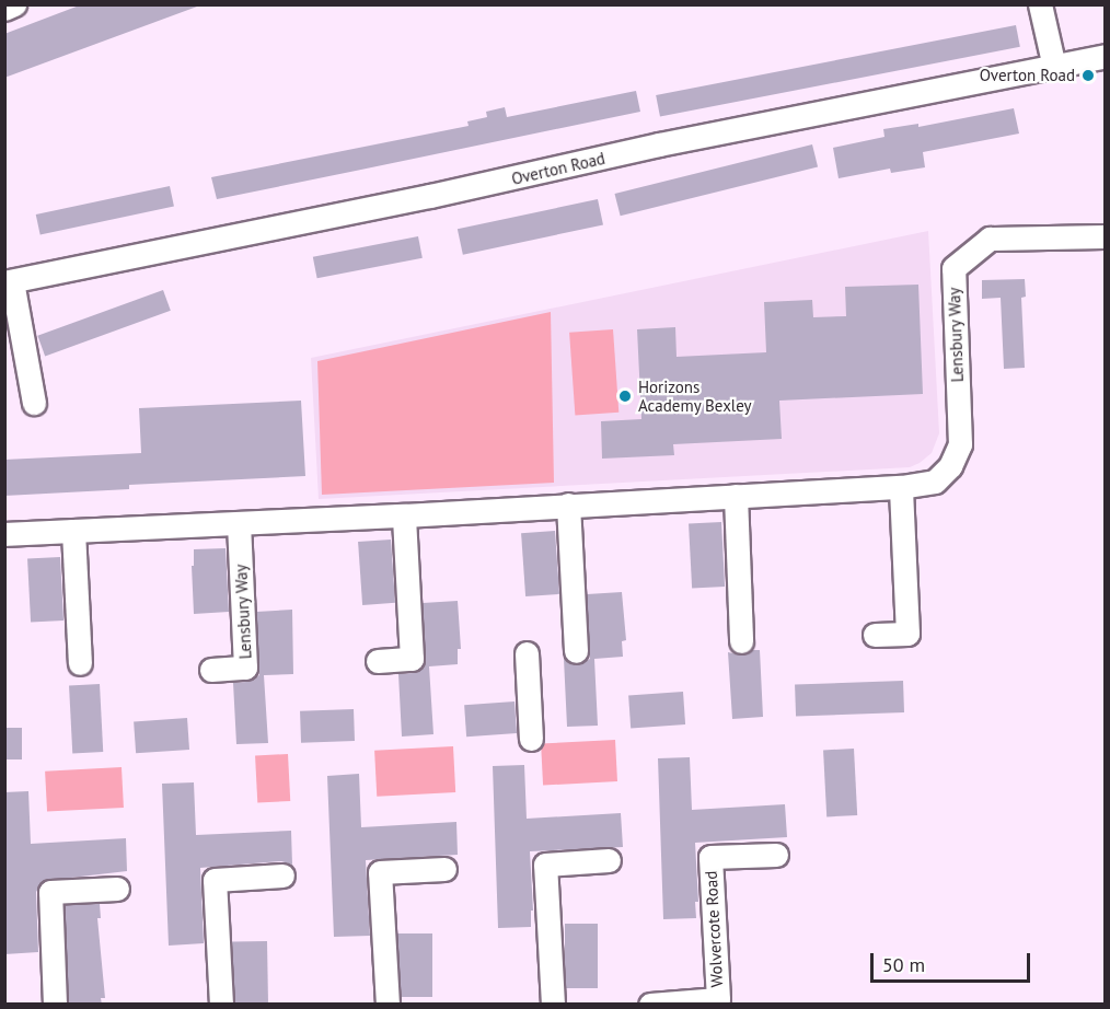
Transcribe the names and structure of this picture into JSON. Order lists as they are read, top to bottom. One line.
{"streets":{"street":["Overton Road","Lensbury Way","Wolvercote Road"]},"places":["Overton Road","Horizons Academy Bexley"],"scale_bar":"50 m"}
